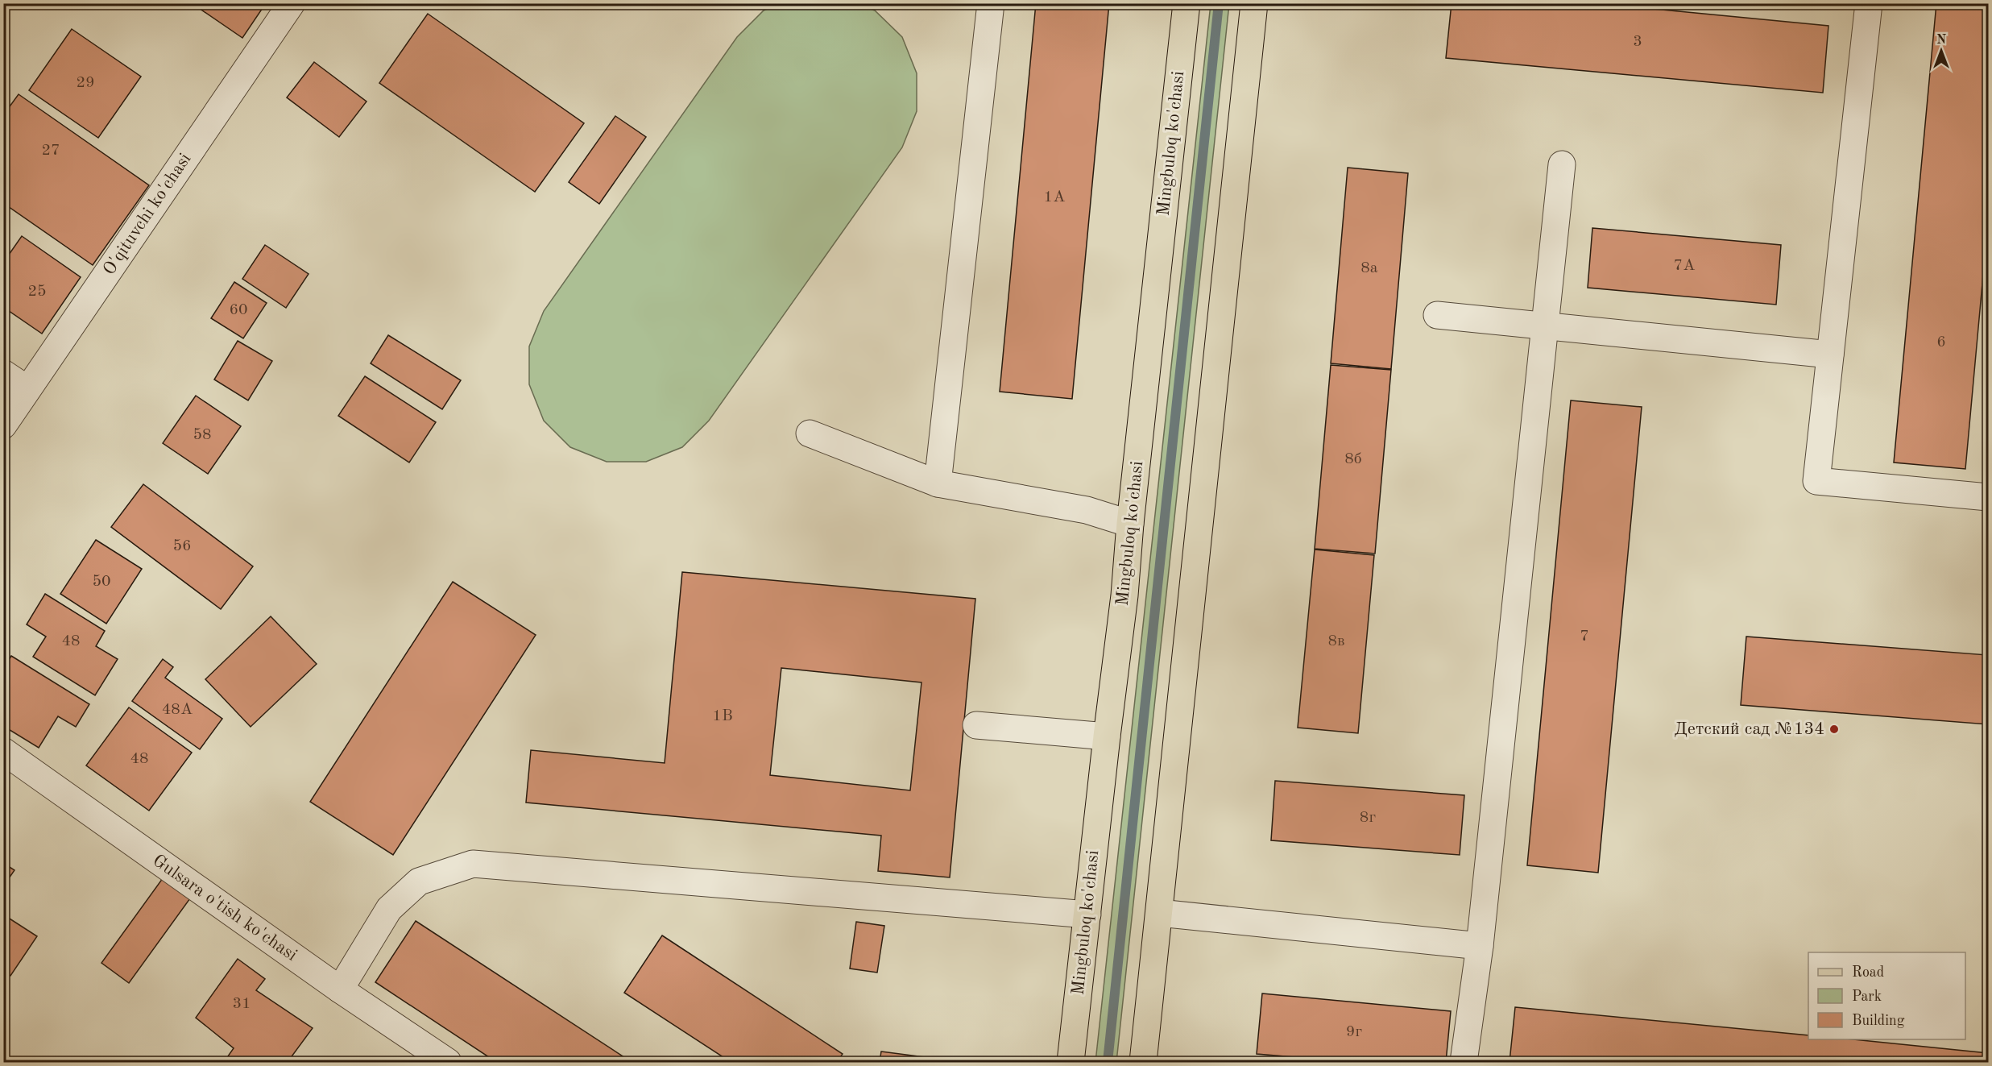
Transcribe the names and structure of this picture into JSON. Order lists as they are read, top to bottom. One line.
{"streets":{"main road":["Mingbuloq ko'chasi"],"street":["O'qituvchi ko'chasi","Gulsara o'tish ko'chasi"]},"places":["Детский сад №134"],"house_numbers":["3","29","27","1A","7A","8а","25","60","6","58","8б","56","50","7","48","8в","48A","1B","48","8г","31","9г"],"legend":["Road","Park","Building"],"north":"top"}
